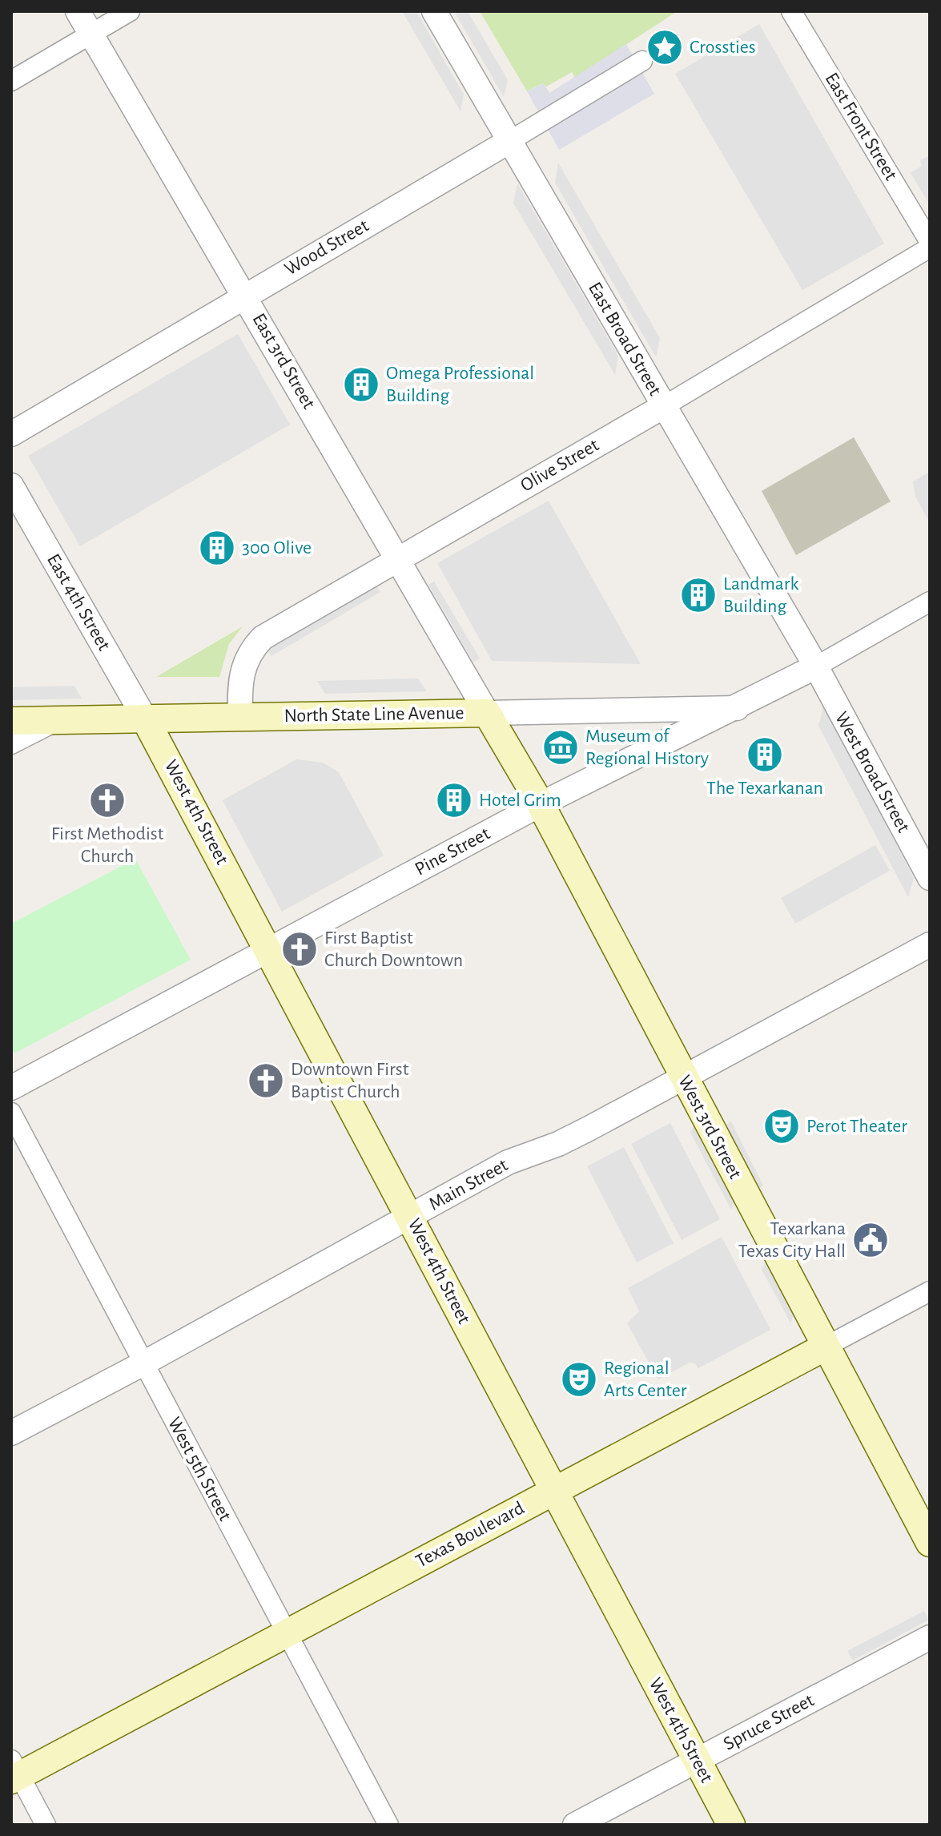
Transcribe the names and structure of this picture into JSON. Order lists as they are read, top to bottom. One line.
{"streets":{"main road":["North State Line Avenue","West 4th Street","West 3rd Street","Texas Boulevard"],"street":["East Front Street","Wood Street","East Broad Street","East 3rd Street","Olive Street","East 4th Street","West Broad Street","Pine Street","Main Street","West 5th Street","Spruce Street"]},"crossings":[["Wood Street","East Broad Street"],["Wood Street","East 3rd Street"],["East Broad Street","Olive Street"],["East Broad Street","West Broad Street"],["East Broad Street","Pine Street"],["East 3rd Street","Olive Street"],["East 3rd Street","North State Line Avenue"],["East 3rd Street","West 3rd Street"],["Olive Street","North State Line Avenue"],["East 4th Street","North State Line Avenue"],["East 4th Street","West 4th Street"],["North State Line Avenue","West 4th Street"],["North State Line Avenue","Pine Street"],["North State Line Avenue","West 3rd Street"],["West Broad Street","Pine Street"],["West 4th Street","Pine Street"],["West 4th Street","Main Street"],["West 4th Street","Texas Boulevard"],["West 4th Street","Spruce Street"],["Pine Street","West 3rd Street"],["West 3rd Street","Main Street"],["West 3rd Street","Texas Boulevard"],["Main Street","West 5th Street"],["West 5th Street","Texas Boulevard"]],"places":{"place":["Crossties"],"building":["Omega Professional Building","300 Olive","Landmark Building","The Texarkanan","Hotel Grim"],"museum":["Museum of Regional History"],"church":["First Methodist Church","First Baptist Church Downtown","Downtown First Baptist Church"],"theatre":["Perot Theater","Regional Arts Center"],"public building":["Texarkana Texas City Hall"]}}
